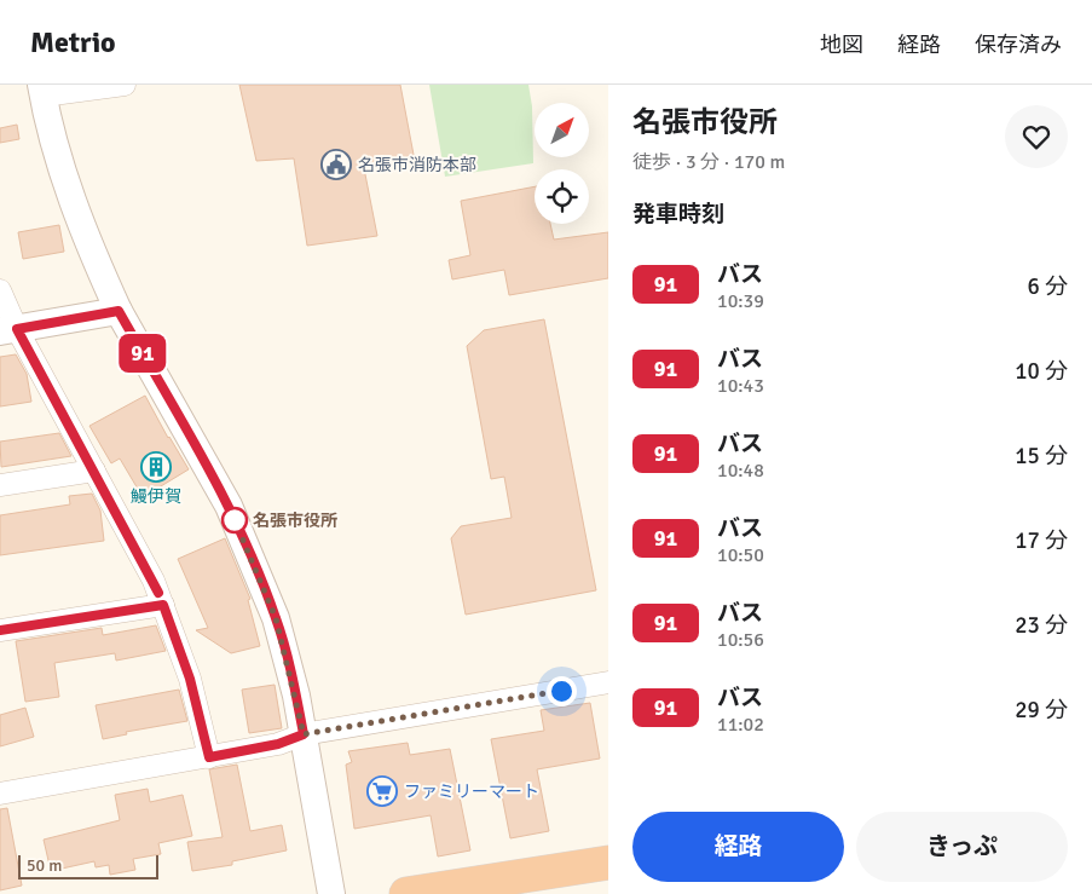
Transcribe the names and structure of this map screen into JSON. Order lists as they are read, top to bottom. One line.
{"places":{"public building":["名張市消防本部"],"building":["鰻伊賀"],"other":["名張市役所"],"supermarket":["ファミリーマート"]},"lines":["bus line 91"],"scale_bar":"50 m","north":"top right","page":{"header":"Metrio","nav":["地図","経路","保存済み"],"on_map":"91","heading":[["名張市役所","徒歩 · 3 分 · 170 m"],"発車時刻"],"list":[{"mark":"91","name":"バス","note":"10:39","value":"6 分"},{"mark":"91","name":"バス","note":"10:43","value":"10 分"},{"mark":"91","name":"バス","note":"10:48","value":"15 分"},{"mark":"91","name":"バス","note":"10:50","value":"17 分"},{"mark":"91","name":"バス","note":"10:56","value":"23 分"},{"mark":"91","name":"バス","note":"11:02","value":"29 分"}],"buttons":["経路","きっぷ"],"scale":"50 m"}}
